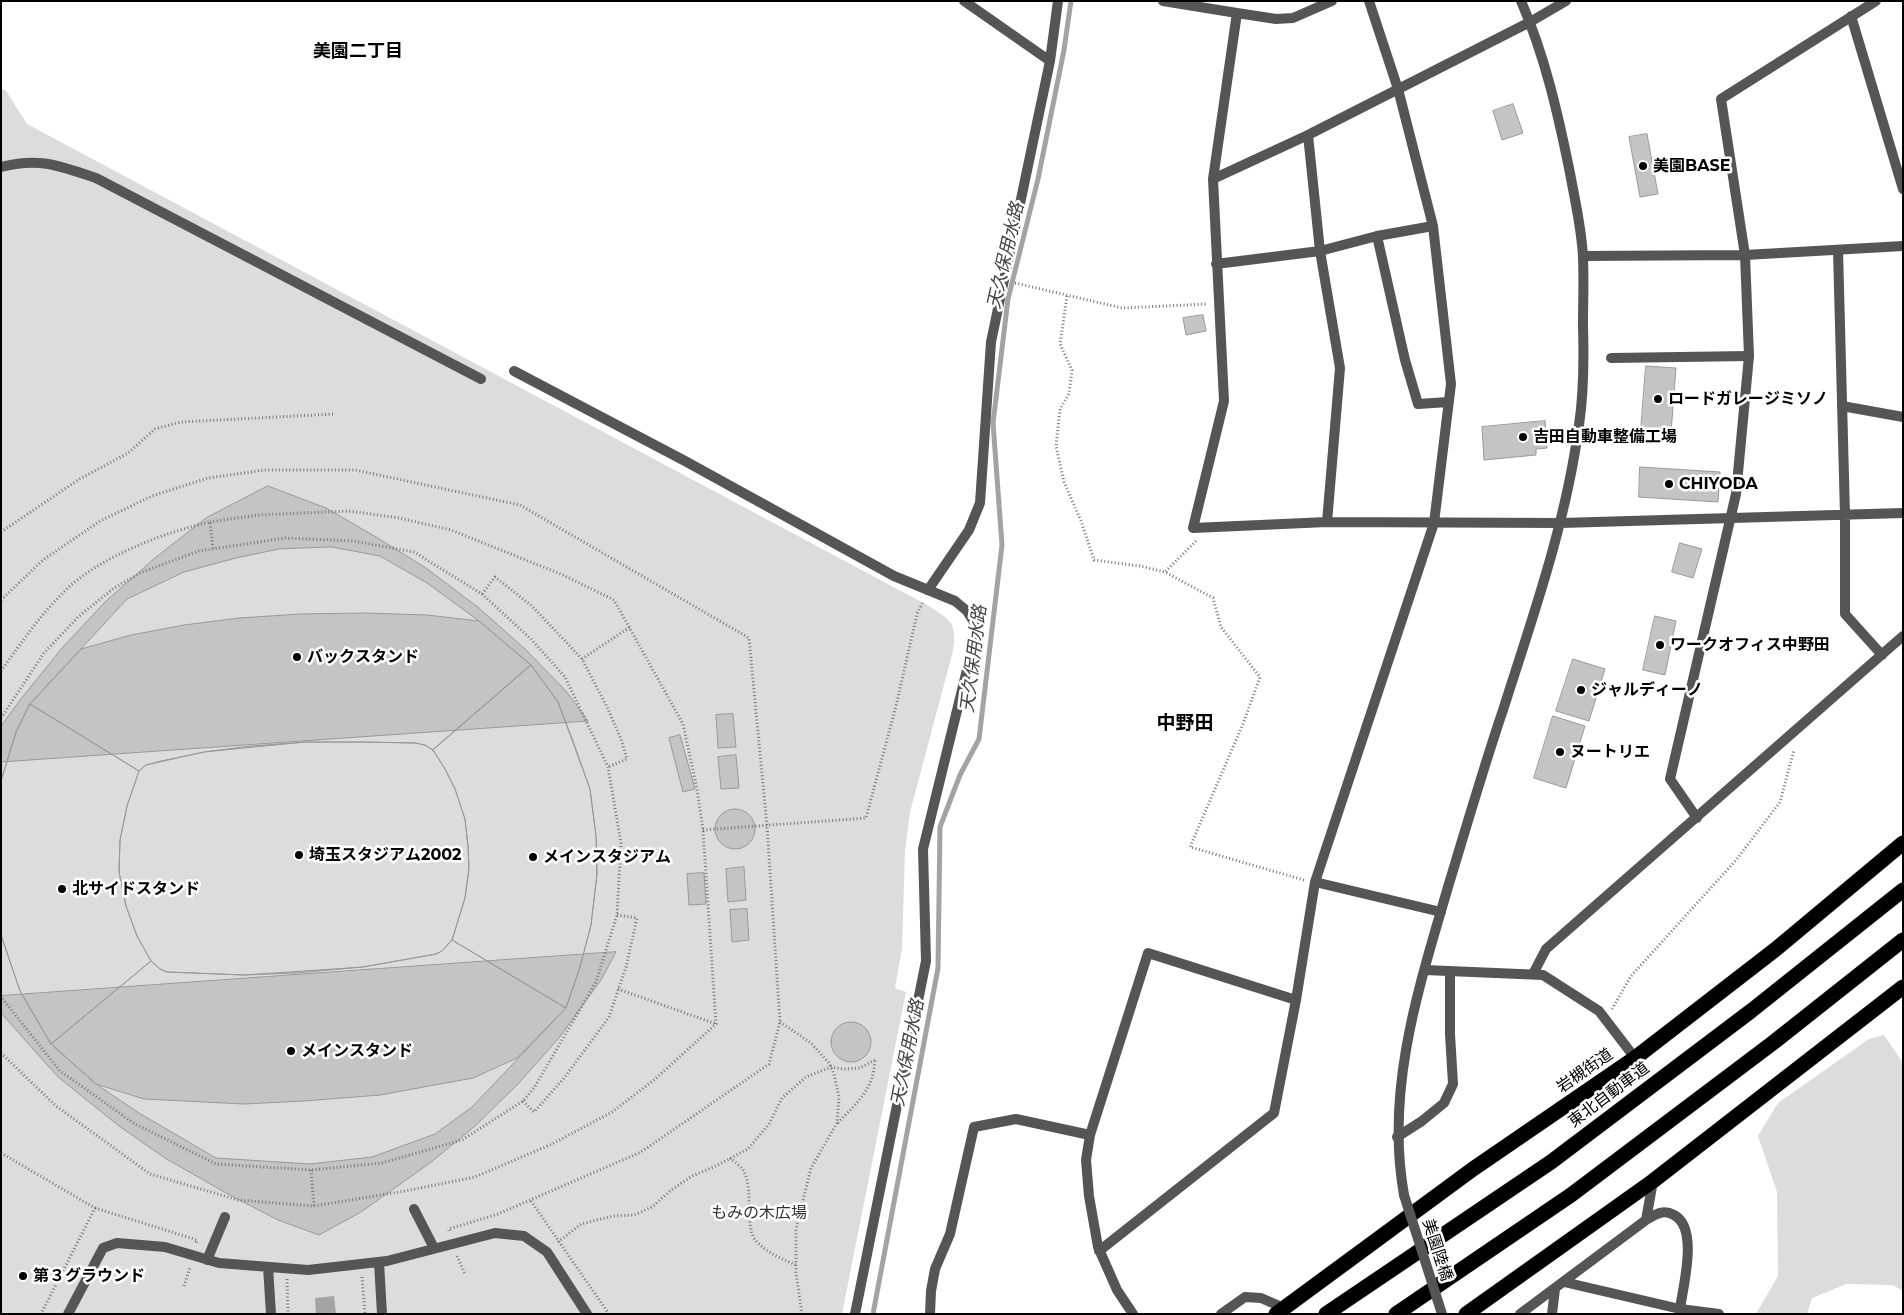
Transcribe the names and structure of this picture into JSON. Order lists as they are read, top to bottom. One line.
{"streets":{"highway":["岩槻街道","東北自動車道"],"street":["美園陸橋"]},"districts":["美園二丁目","中野田"],"water":["天久保用水路"],"parks":["もみの木広場"],"places":["美園BASE","ロードガレージミソノ","吉田自動車整備工場","CHIYODA","ワークオフィス中野田","バックスタンド","ジャルディーノ","ヌートリエ","埼玉スタジアム2002","メインスタジアム","北サイドスタンド","メインスタンド","第３グラウンド"]}
